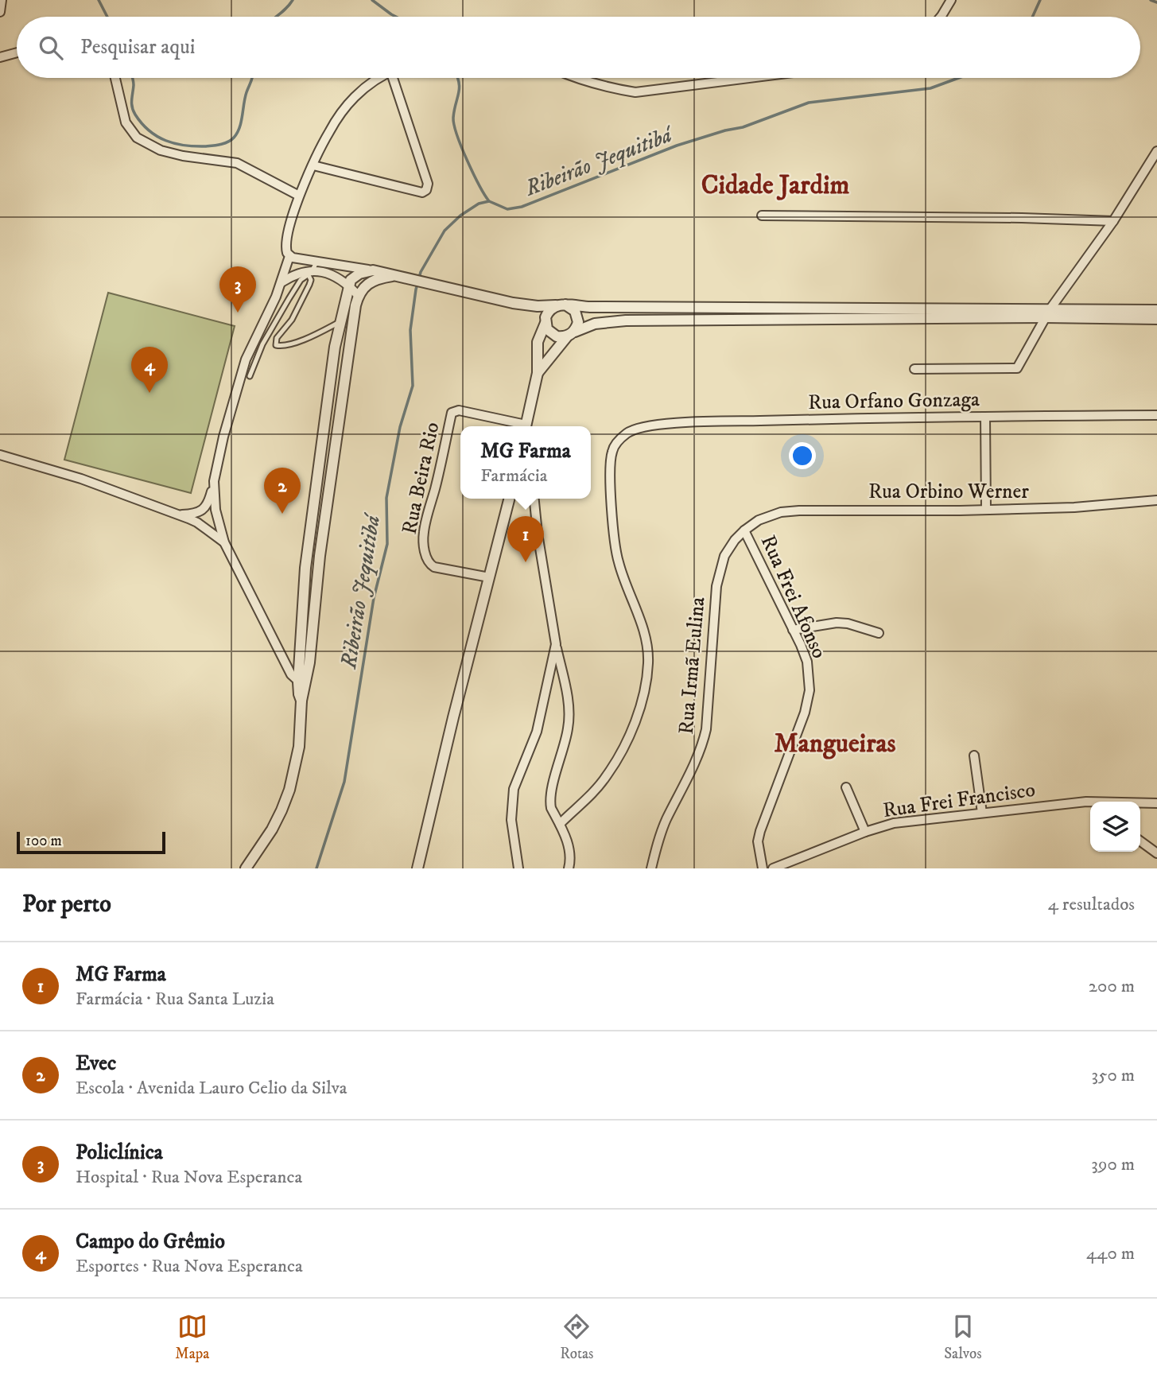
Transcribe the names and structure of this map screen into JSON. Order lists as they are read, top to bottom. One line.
{"streets":{"street":["Rua Orfano Gonzaga","Rua Beira Rio","Rua Orbino Werner","Rua Frei Afonso","Rua Irmã Eulina","Rua Frei Francisco"]},"crossings":[["Rua Orbino Werner","Rua Frei Afonso"],["Rua Orbino Werner","Rua Irmã Eulina"],["Rua Frei Afonso","Rua Irmã Eulina"]],"districts":["Cidade Jardim","Mangueiras"],"water":["Ribeirão Jequitibá"],"scale_bar":"100 m","page":{"search":"Pesquisar aqui","pins":["3","4","2","1"],"popup":["MG Farma","Farmácia"],"scale":"100 m","heading":["Por perto","4 resultados"],"list":[{"mark":"1","name":"MG Farma","note":"Farmácia · Rua Santa Luzia","value":"200 m"},{"mark":"2","name":"Evec","note":"Escola · Avenida Lauro Celio da Silva","value":"350 m"},{"mark":"3","name":"Policlínica","note":"Hospital · Rua Nova Esperanca","value":"390 m"},{"mark":"4","name":"Campo do Grêmio","note":"Esportes · Rua Nova Esperanca","value":"440 m"}],"nav":["Mapa","Rotas","Salvos"]}}
